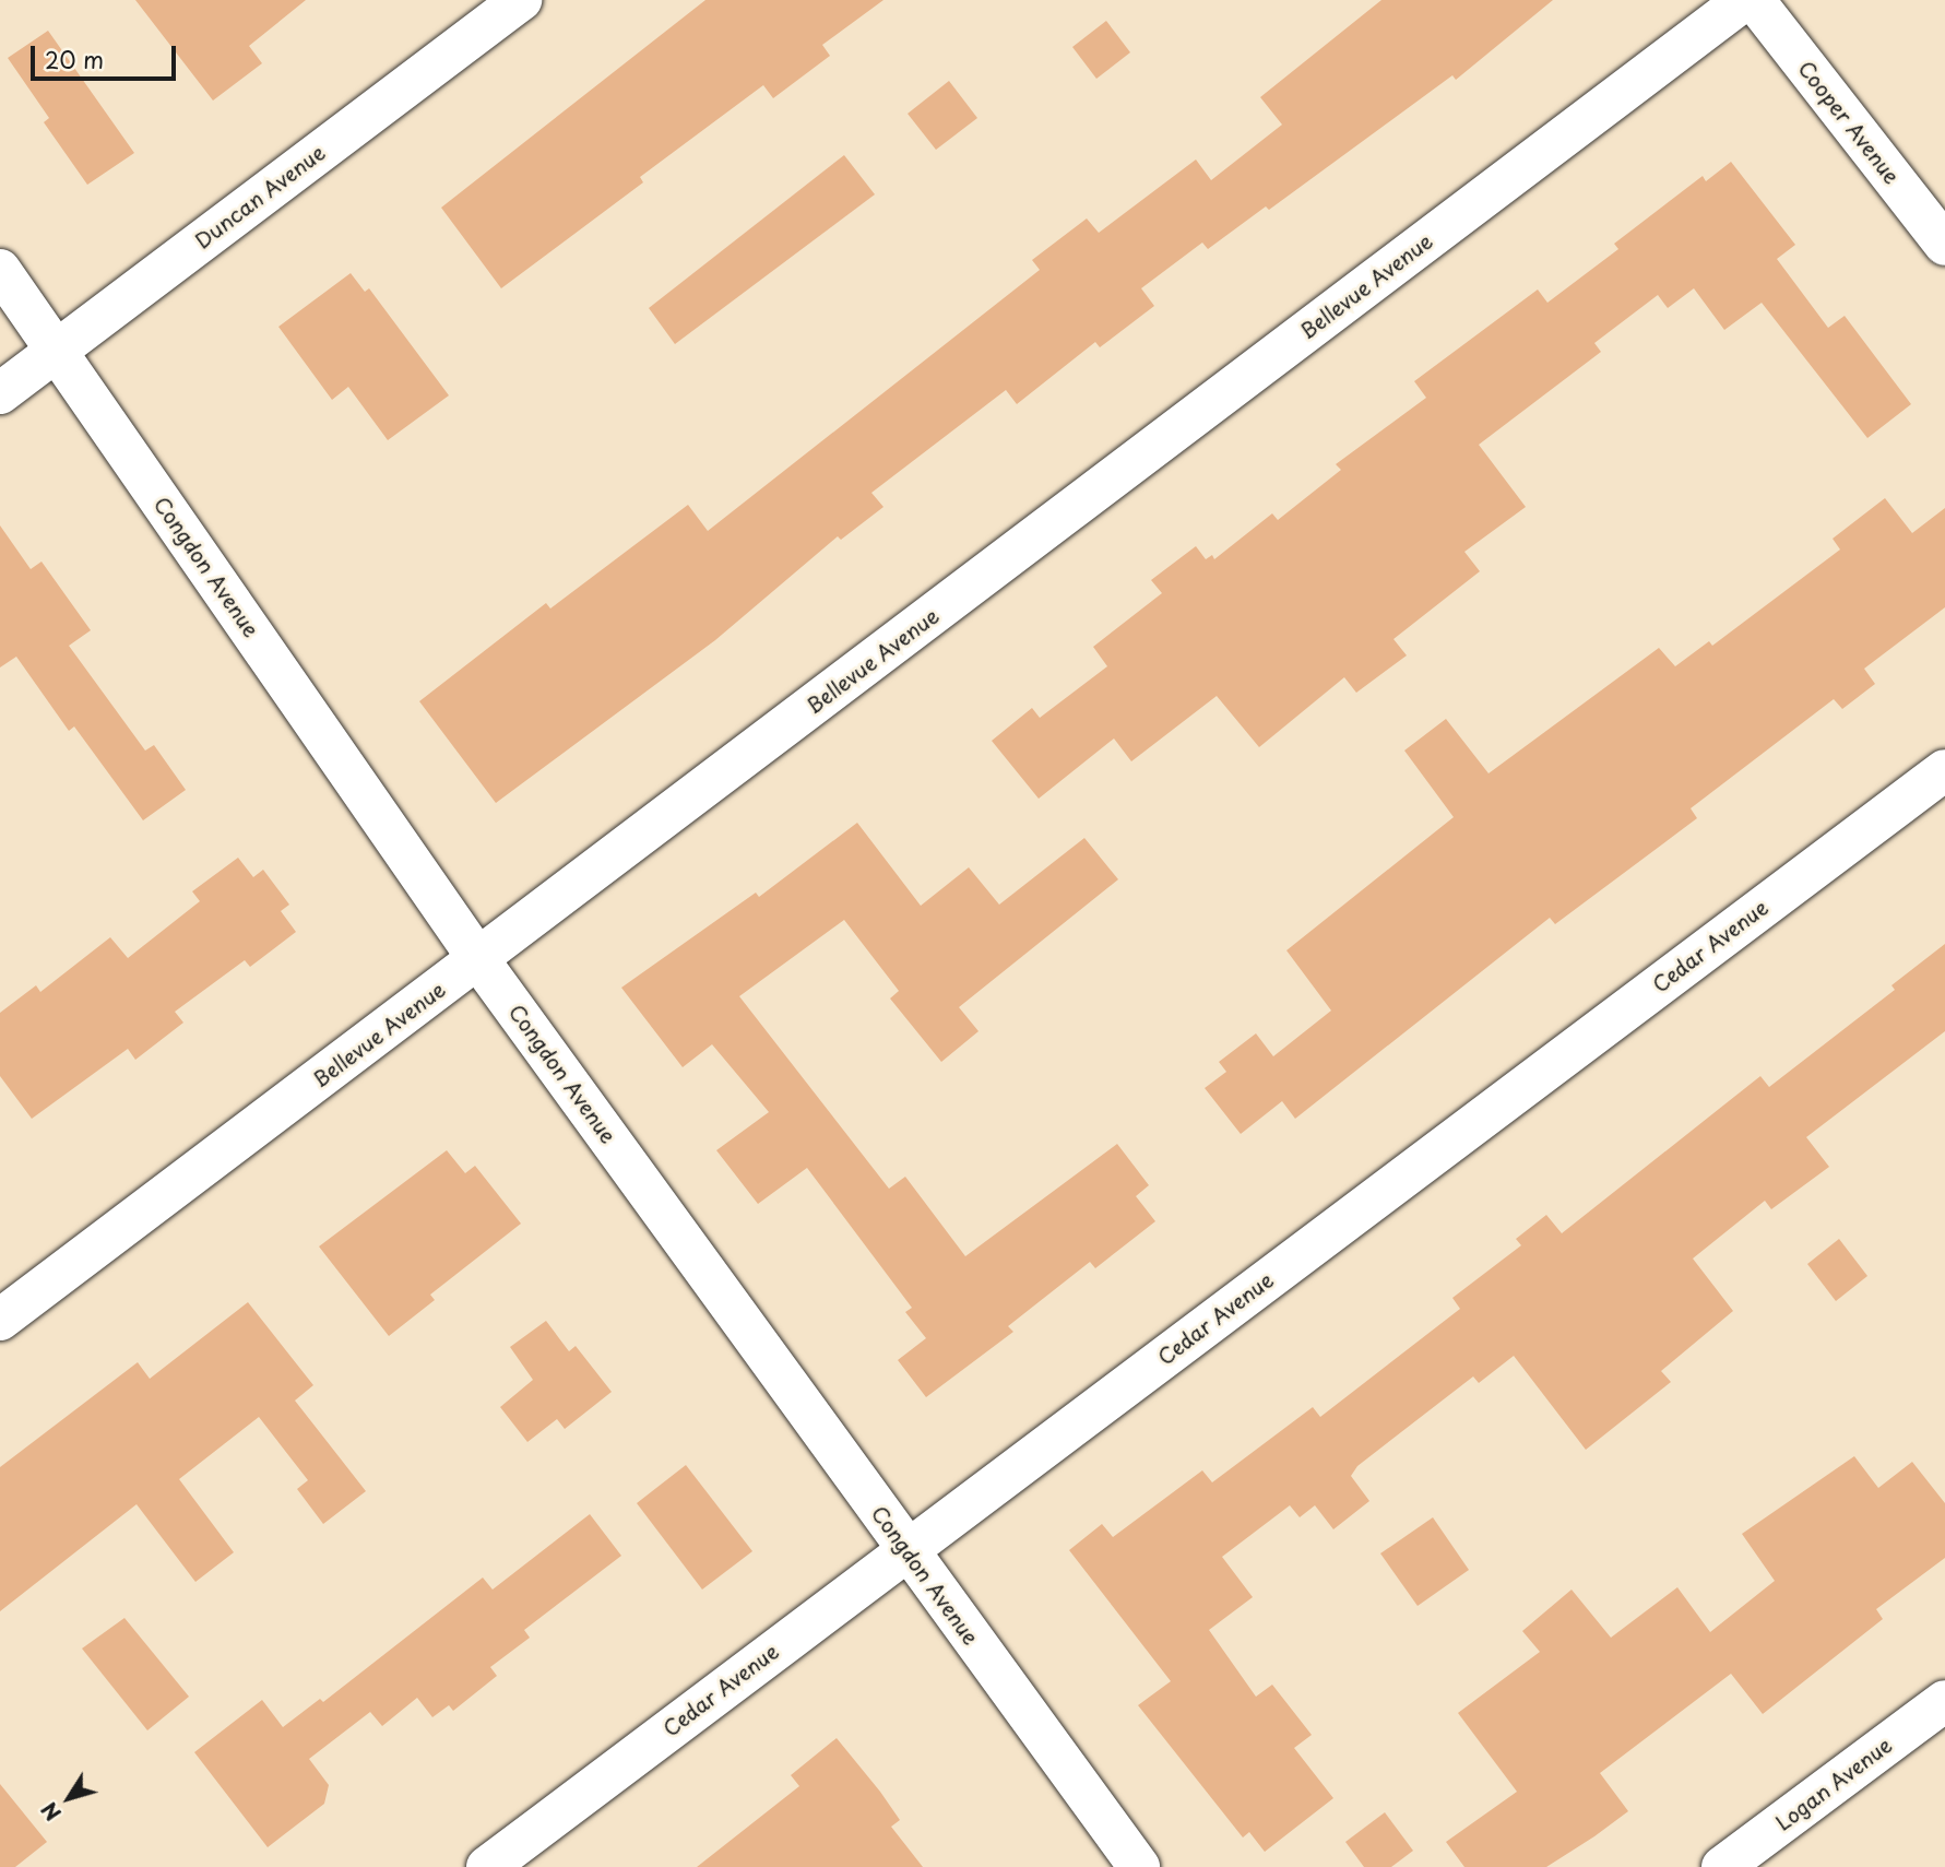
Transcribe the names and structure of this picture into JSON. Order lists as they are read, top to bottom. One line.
{"streets":{"street":["Cooper Avenue","Duncan Avenue","Bellevue Avenue","Congdon Avenue","Cedar Avenue","Logan Avenue"]},"crossings":[["Duncan Avenue","Congdon Avenue"],["Bellevue Avenue","Congdon Avenue"],["Congdon Avenue","Cedar Avenue"]],"scale_bar":"20 m","north":"bottom left"}
